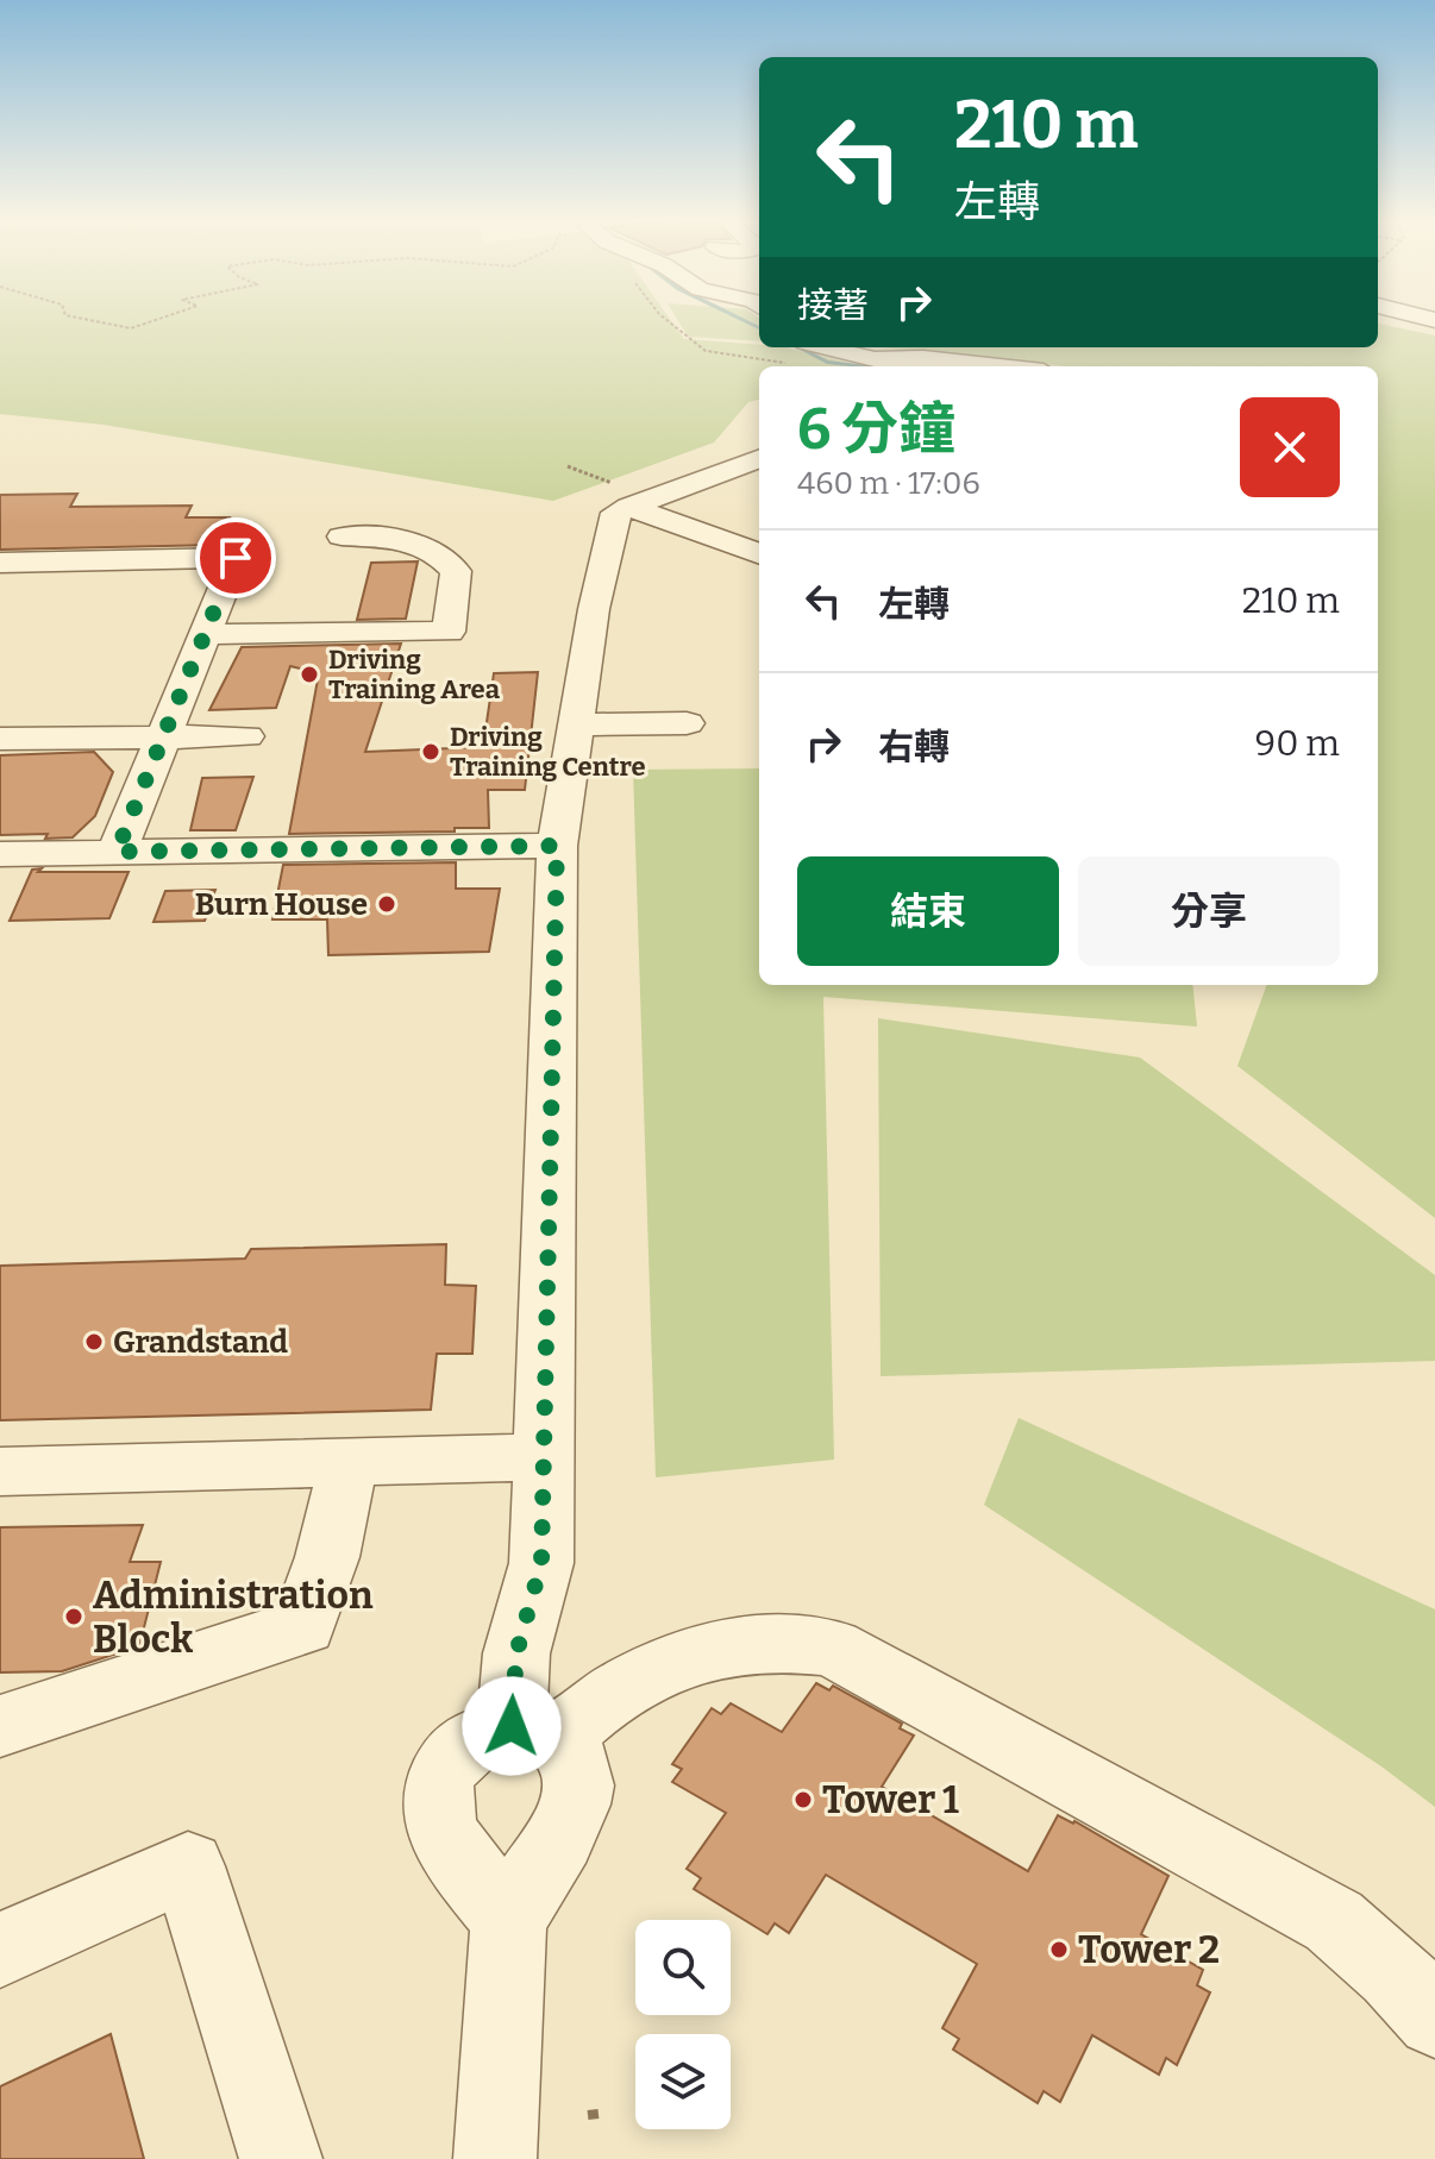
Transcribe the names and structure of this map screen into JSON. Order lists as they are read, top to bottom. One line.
{"places":["Driving Training Area","Driving Training Centre","Burn House","Grandstand","Administration Block","Tower 1","Tower 2"],"page":{"turn":["210 m","左轉"],"then":"接著","heading":["6 分鐘","460 m · 17:06"],"list":[{"name":"左轉","value":"210 m"},{"name":"右轉","value":"90 m"}],"buttons":["結束","分享"]}}
